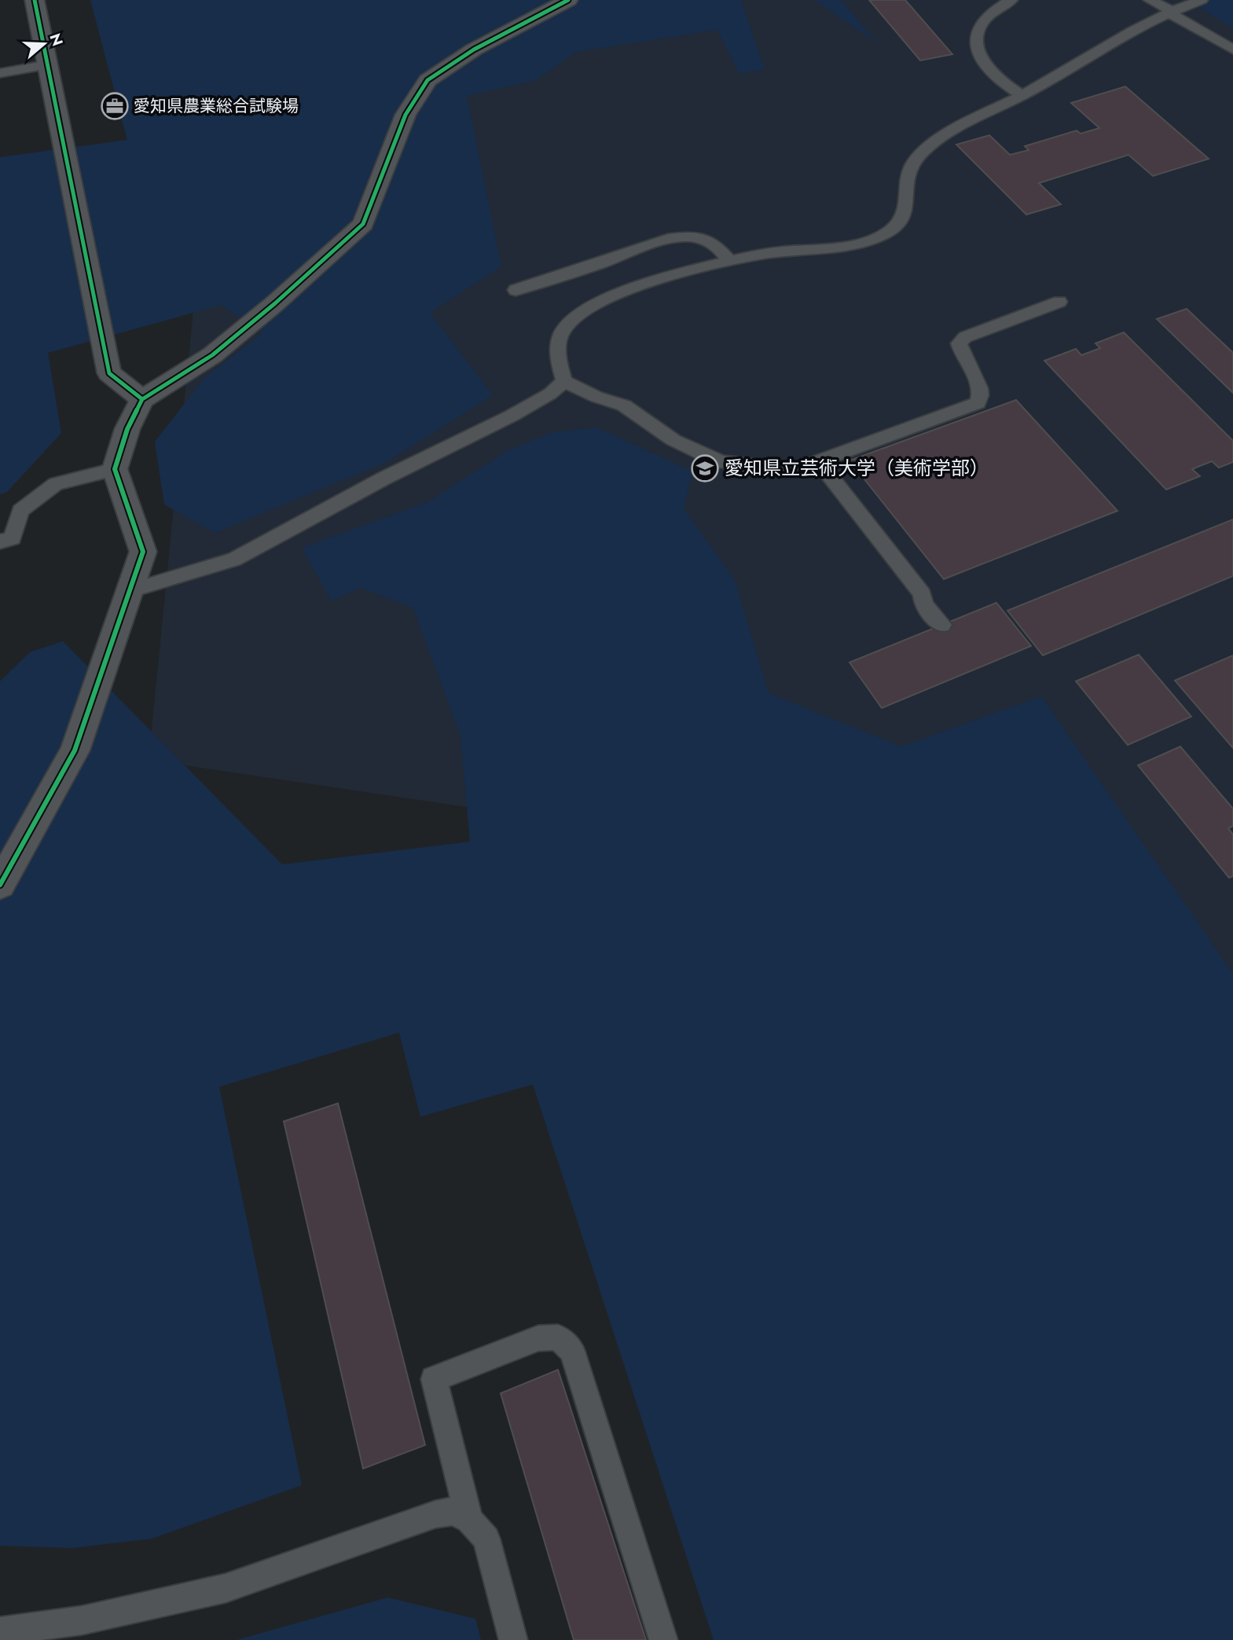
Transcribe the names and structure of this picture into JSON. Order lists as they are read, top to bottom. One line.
{"places":{"office":["愛知県農業総合試験場"],"school or university":["愛知県立芸術大学（美術学部）"]},"north":"right"}
